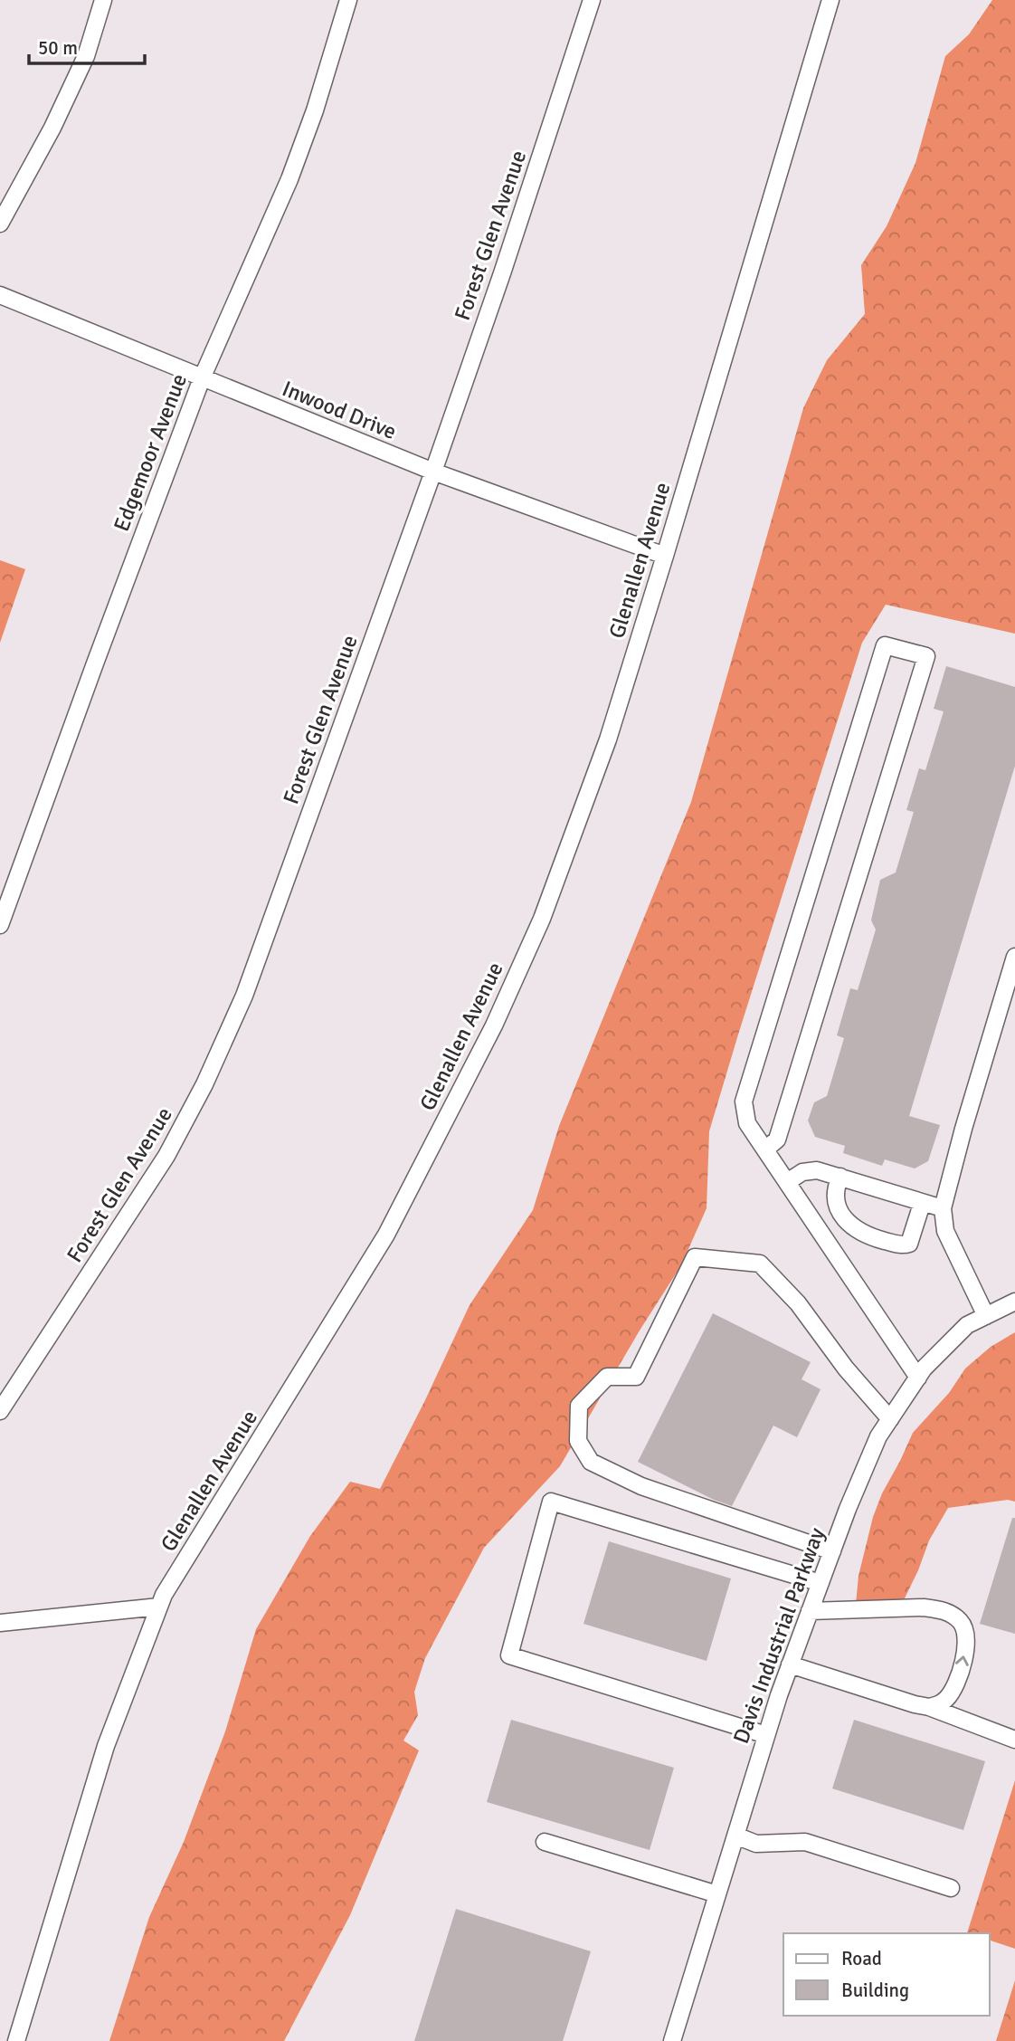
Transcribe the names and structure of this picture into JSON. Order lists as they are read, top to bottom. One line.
{"streets":{"street":["Forest Glen Avenue","Inwood Drive","Edgemoor Avenue","Glenallen Avenue","Davis Industrial Parkway"]},"crossings":[["Forest Glen Avenue","Inwood Drive"],["Inwood Drive","Edgemoor Avenue"],["Inwood Drive","Glenallen Avenue"]],"legend":["Road","Building"],"scale_bar":"50 m"}
